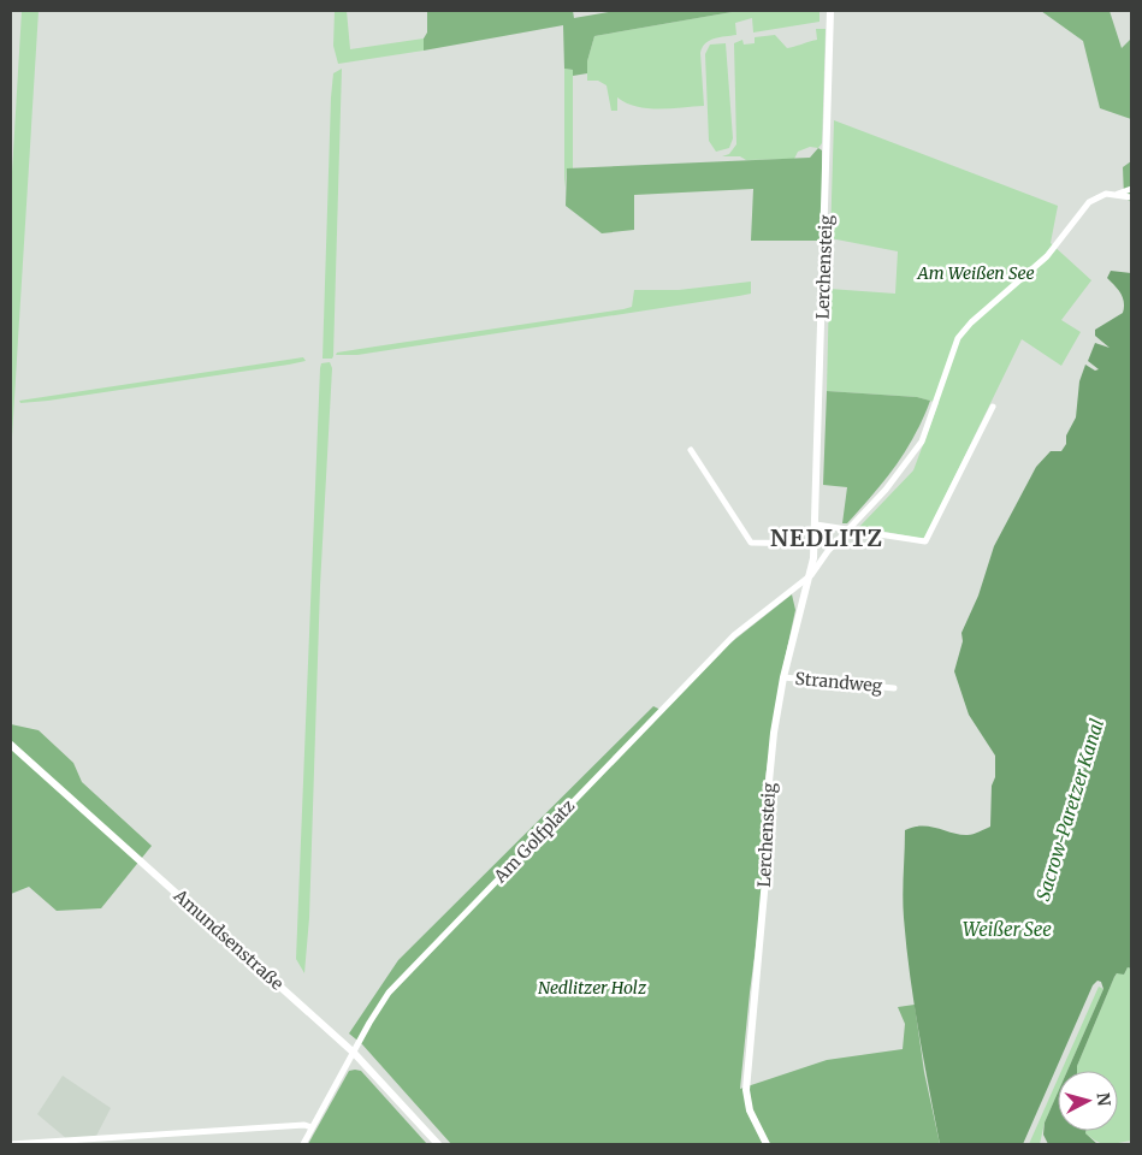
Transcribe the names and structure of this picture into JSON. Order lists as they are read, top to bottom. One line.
{"streets":{"street":["Lerchensteig","Strandweg","Am Golfplatz","Amundsenstraße"]},"crossings":[["Lerchensteig","Strandweg"],["Lerchensteig","Am Golfplatz"],["Am Golfplatz","Amundsenstraße"]],"districts":["NEDLITZ"],"water":["Sacrow-Paretzer Kanal","Weißer See"],"parks":["Am Weißen See","Nedlitzer Holz"],"north":"right"}
